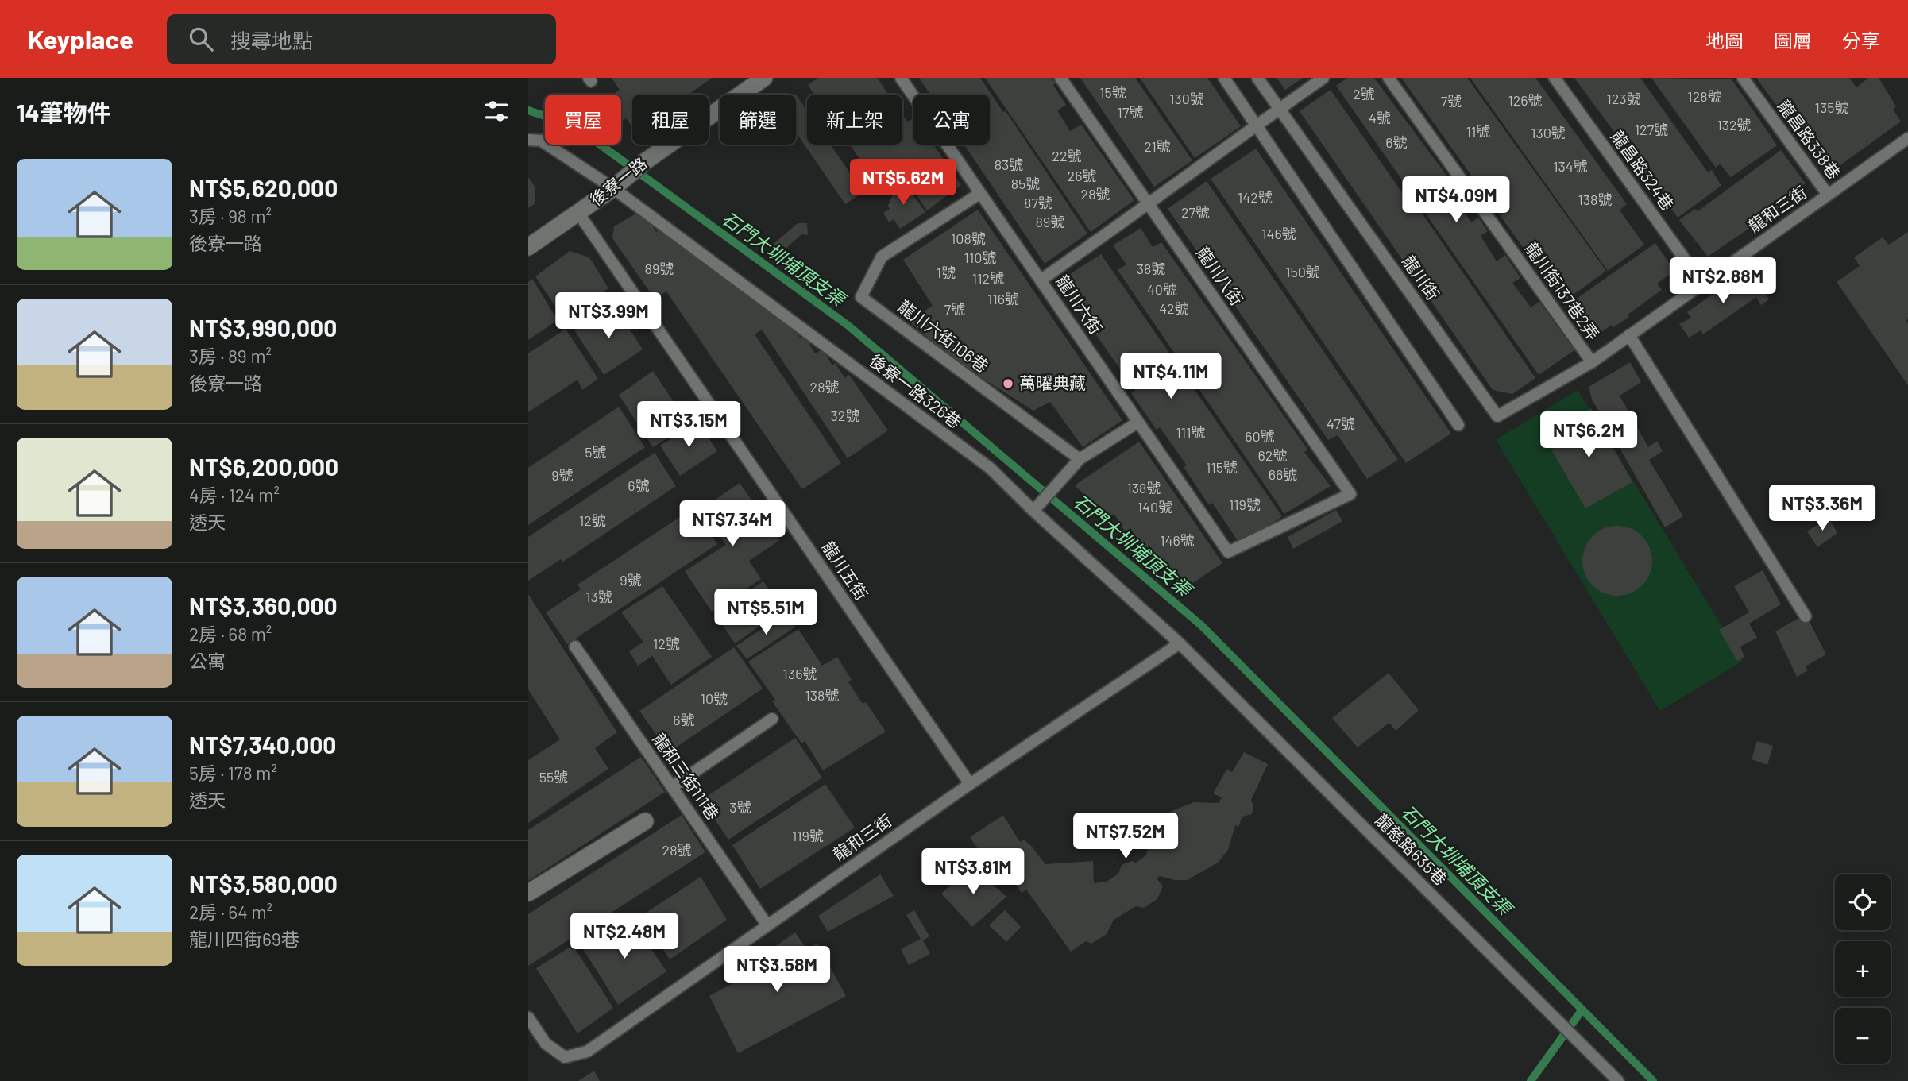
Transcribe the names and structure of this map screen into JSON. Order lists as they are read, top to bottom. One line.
{"streets":{"street":["後寮一路"],"lane":["龍昌路338巷","龍昌路324巷","龍和三街","龍川八街","龍川街","龍川街137巷2弄","龍川六街","龍川六街106巷","後寮一路326巷","龍川五街","龍和三街111巷","龍慈路635巷"]},"crossings":[["龍昌路338巷","龍和三街"],["龍昌路324巷","龍和三街"],["後寮一路","後寮一路326巷"],["後寮一路","龍川五街"],["龍和三街","龍川街"],["龍和三街","龍川街137巷2弄"],["龍和三街","後寮一路326巷"],["龍和三街","龍川五街"],["龍和三街","龍和三街111巷"],["龍和三街","龍慈路635巷"],["龍川八街","龍川六街"],["龍川六街","龍川六街106巷"],["後寮一路326巷","龍慈路635巷"]],"water":["石門大圳埔頂支渠"],"places":["萬曜典藏"],"house_numbers":["15號","2號","128號","130號","123號","126號","7號","135號","17號","4號","132號","127號","11號","130號","6號","21號","22號","83號","134號","26號","85號","28號","142號","138號","87號","27號","89號","146號","108號","110號","89號","38號","150號","1號","112號","40號","116號","42號","7號","28號","32號","47號","111號","60號","5號","62號","115號","66號","9號","6號","138號","119號","140號","12號","146號","9號","13號","12號","136號","138號","10號","6號","55號","3號","119號","28號"],"page":{"header":"Keyplace","search":"搜尋地點","nav":["地圖","圖層","分享"],"heading":"14筆物件","chip":["買屋","租屋","篩選","新上架","公寓"],"list":[{"name":"NT$5,620,000","note":"3房 · 98 m² · 後寮一路"},{"name":"NT$3,990,000","note":"3房 · 89 m² · 後寮一路"},{"name":"NT$6,200,000","note":"4房 · 124 m² · 透天"},{"name":"NT$3,360,000","note":"2房 · 68 m² · 公寓"},{"name":"NT$7,340,000","note":"5房 · 178 m² · 透天"},{"name":"NT$3,580,000","note":"2房 · 64 m² · 龍川四街69巷"}],"price":["NT$5.62M","NT$4.09M","NT$2.88M","NT$3.99M","NT$4.11M","NT$3.15M","NT$6.2M","NT$3.36M","NT$7.34M","NT$5.51M","NT$7.52M","NT$3.81M","NT$2.48M","NT$3.58M"],"map_buttons":["+","−"]}}
